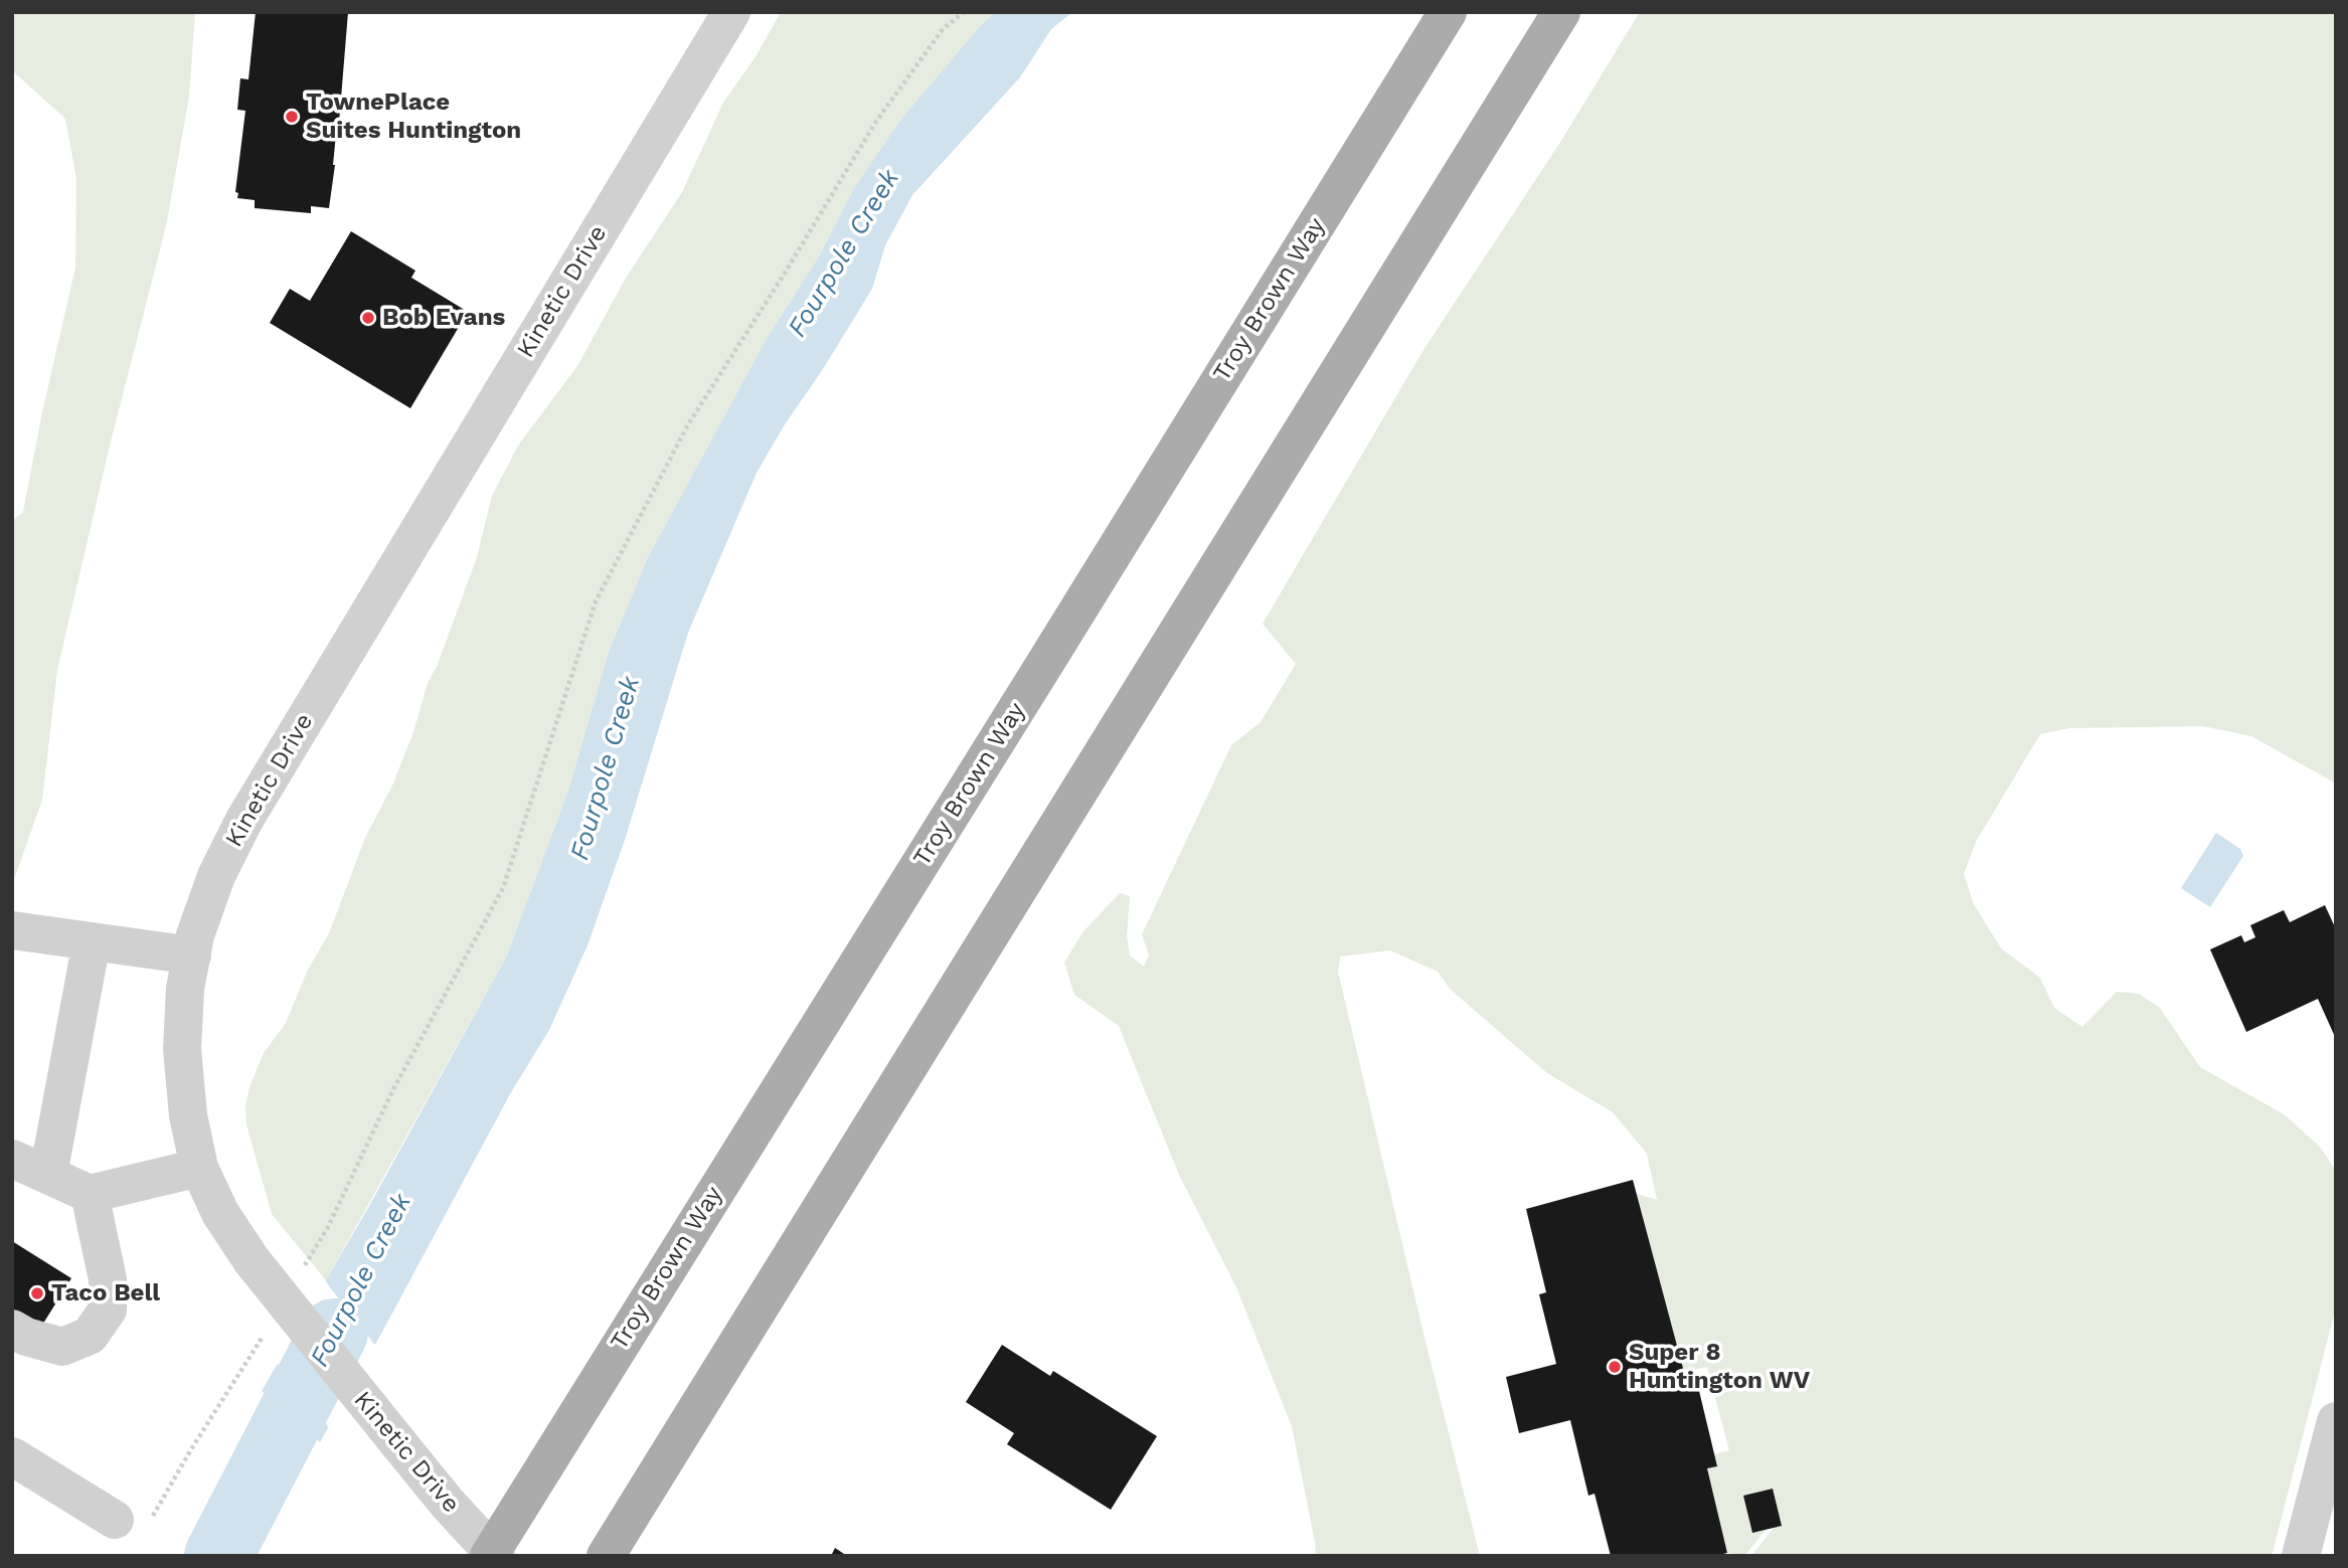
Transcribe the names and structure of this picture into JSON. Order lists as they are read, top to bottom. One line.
{"streets":{"main road":["Troy Brown Way"],"street":["Kinetic Drive"]},"crossings":[["Kinetic Drive","Troy Brown Way"]],"water":["Fourpole Creek"],"places":["TownePlace Suites Huntington","Bob Evans","Taco Bell","Super 8 Huntington WV"]}
